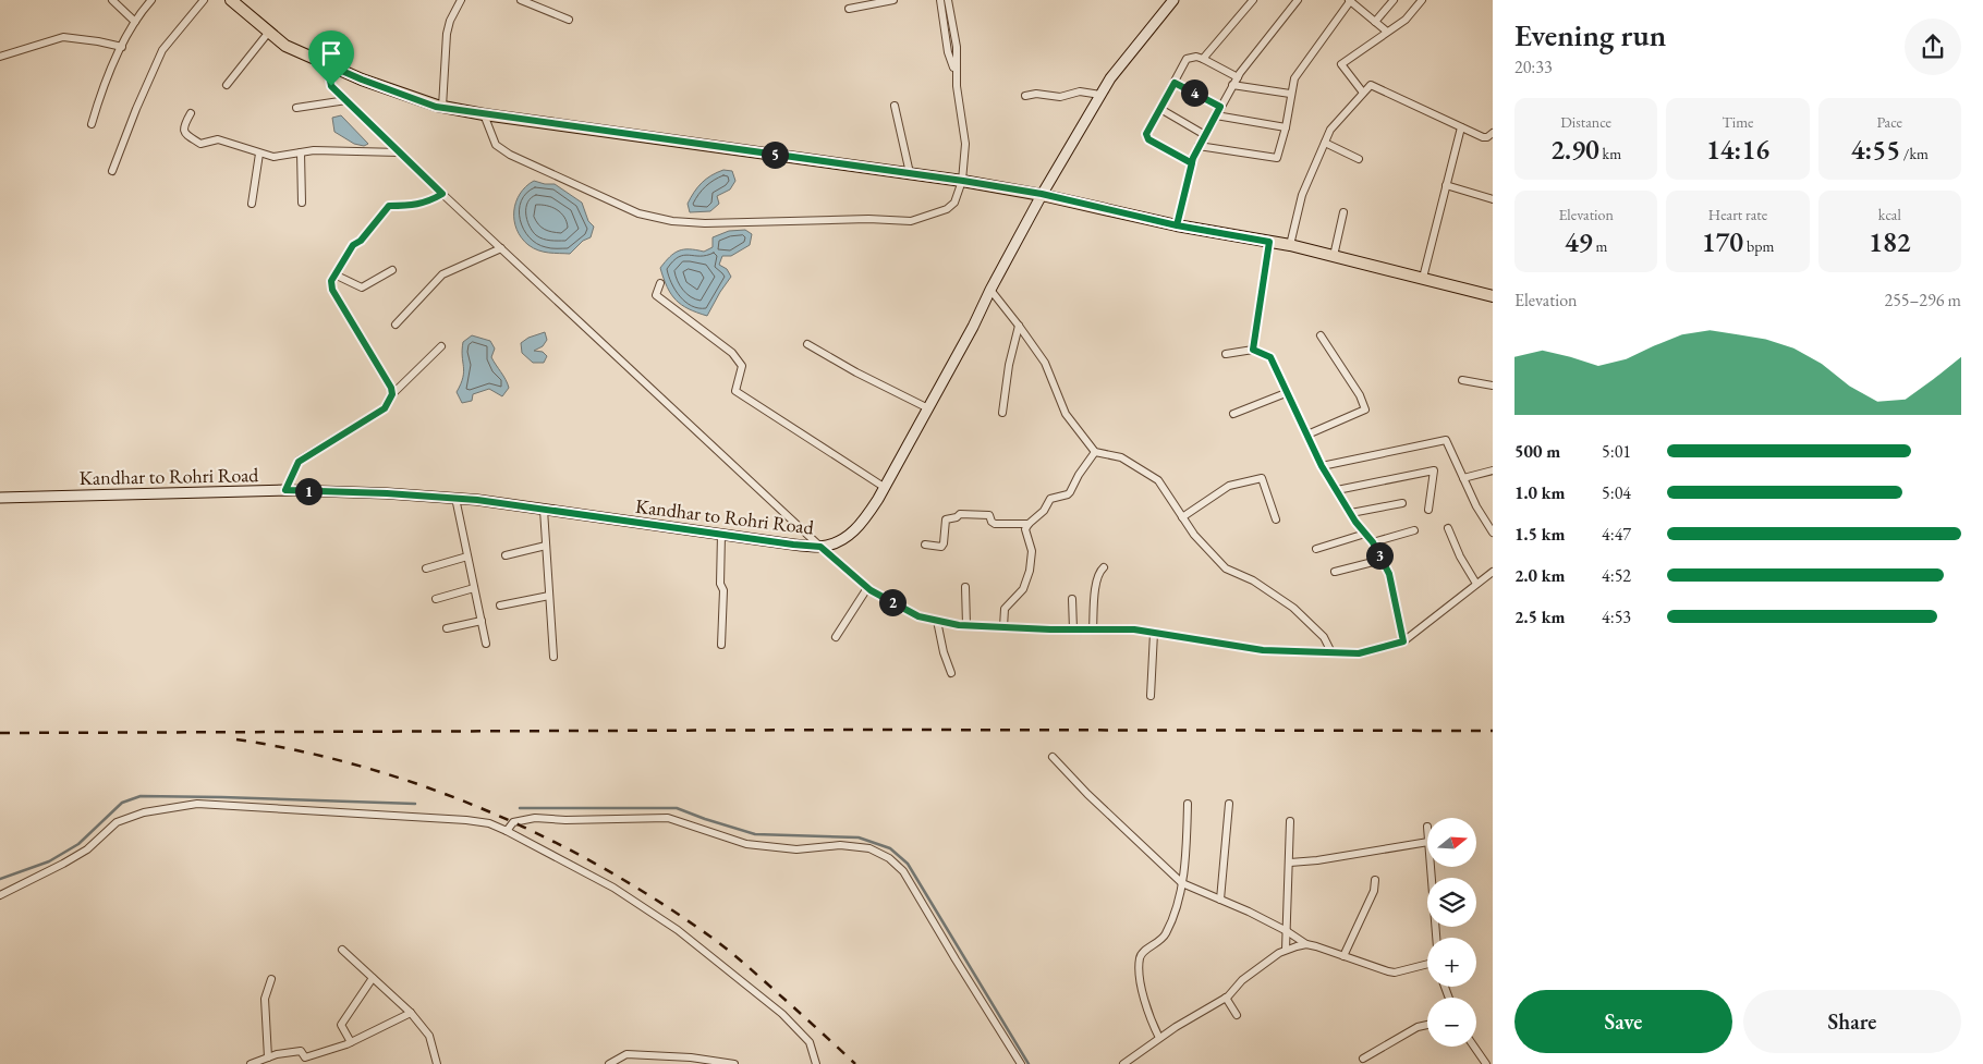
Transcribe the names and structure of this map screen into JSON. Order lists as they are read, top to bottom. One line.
{"streets":{"street":["Kandhar to Rohri Road"]},"north":"right","page":{"heading":["Evening run","20:33"],"pins":["4","5","1","3","2"],"stats":[["Distance","2.90 km"],["Time","14:16"],["Pace","4:55 /km"],["Elevation","49 m"],["Heart rate","170 bpm"],["kcal","182"]],"chart":["Elevation","255–296 m"],"list":[{"name":"500 m","note":"5:01"},{"name":"1.0 km","note":"5:04"},{"name":"1.5 km","note":"4:47"},{"name":"2.0 km","note":"4:52"},{"name":"2.5 km","note":"4:53"}],"map_buttons":["+","−"],"buttons":["Save","Share"]}}
